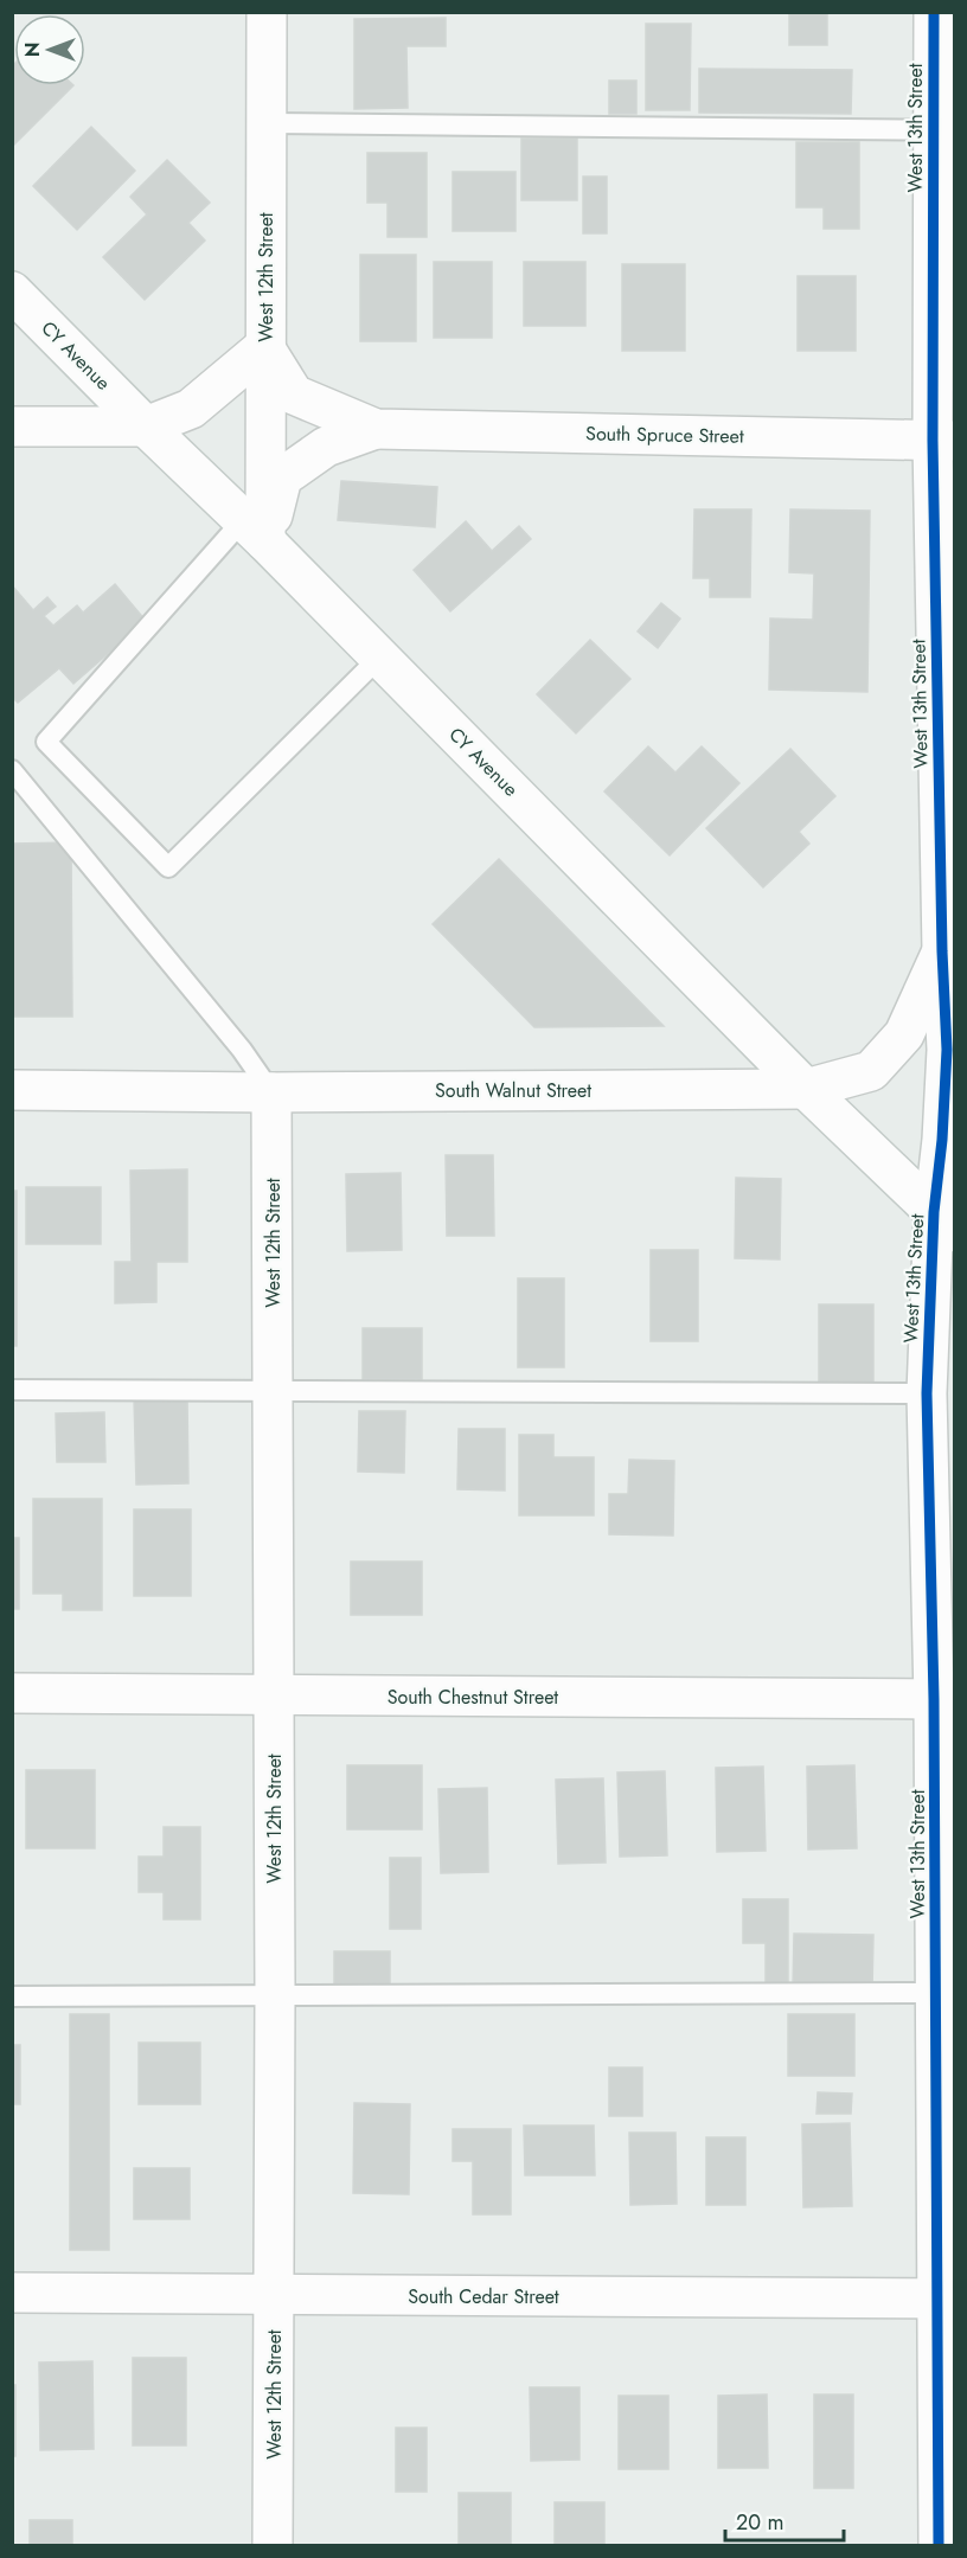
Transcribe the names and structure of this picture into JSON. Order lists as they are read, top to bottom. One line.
{"streets":{"street":["West 13th Street","West 12th Street","CY Avenue","South Spruce Street","South Walnut Street","South Chestnut Street","South Cedar Street"]},"crossings":[["West 13th Street","CY Avenue"],["West 13th Street","South Spruce Street"],["West 13th Street","South Walnut Street"],["West 13th Street","South Chestnut Street"],["West 13th Street","South Cedar Street"],["West 12th Street","CY Avenue"],["West 12th Street","South Spruce Street"],["West 12th Street","South Walnut Street"],["West 12th Street","South Chestnut Street"],["West 12th Street","South Cedar Street"],["CY Avenue","South Spruce Street"],["CY Avenue","South Walnut Street"]],"scale_bar":"20 m","north":"left"}
